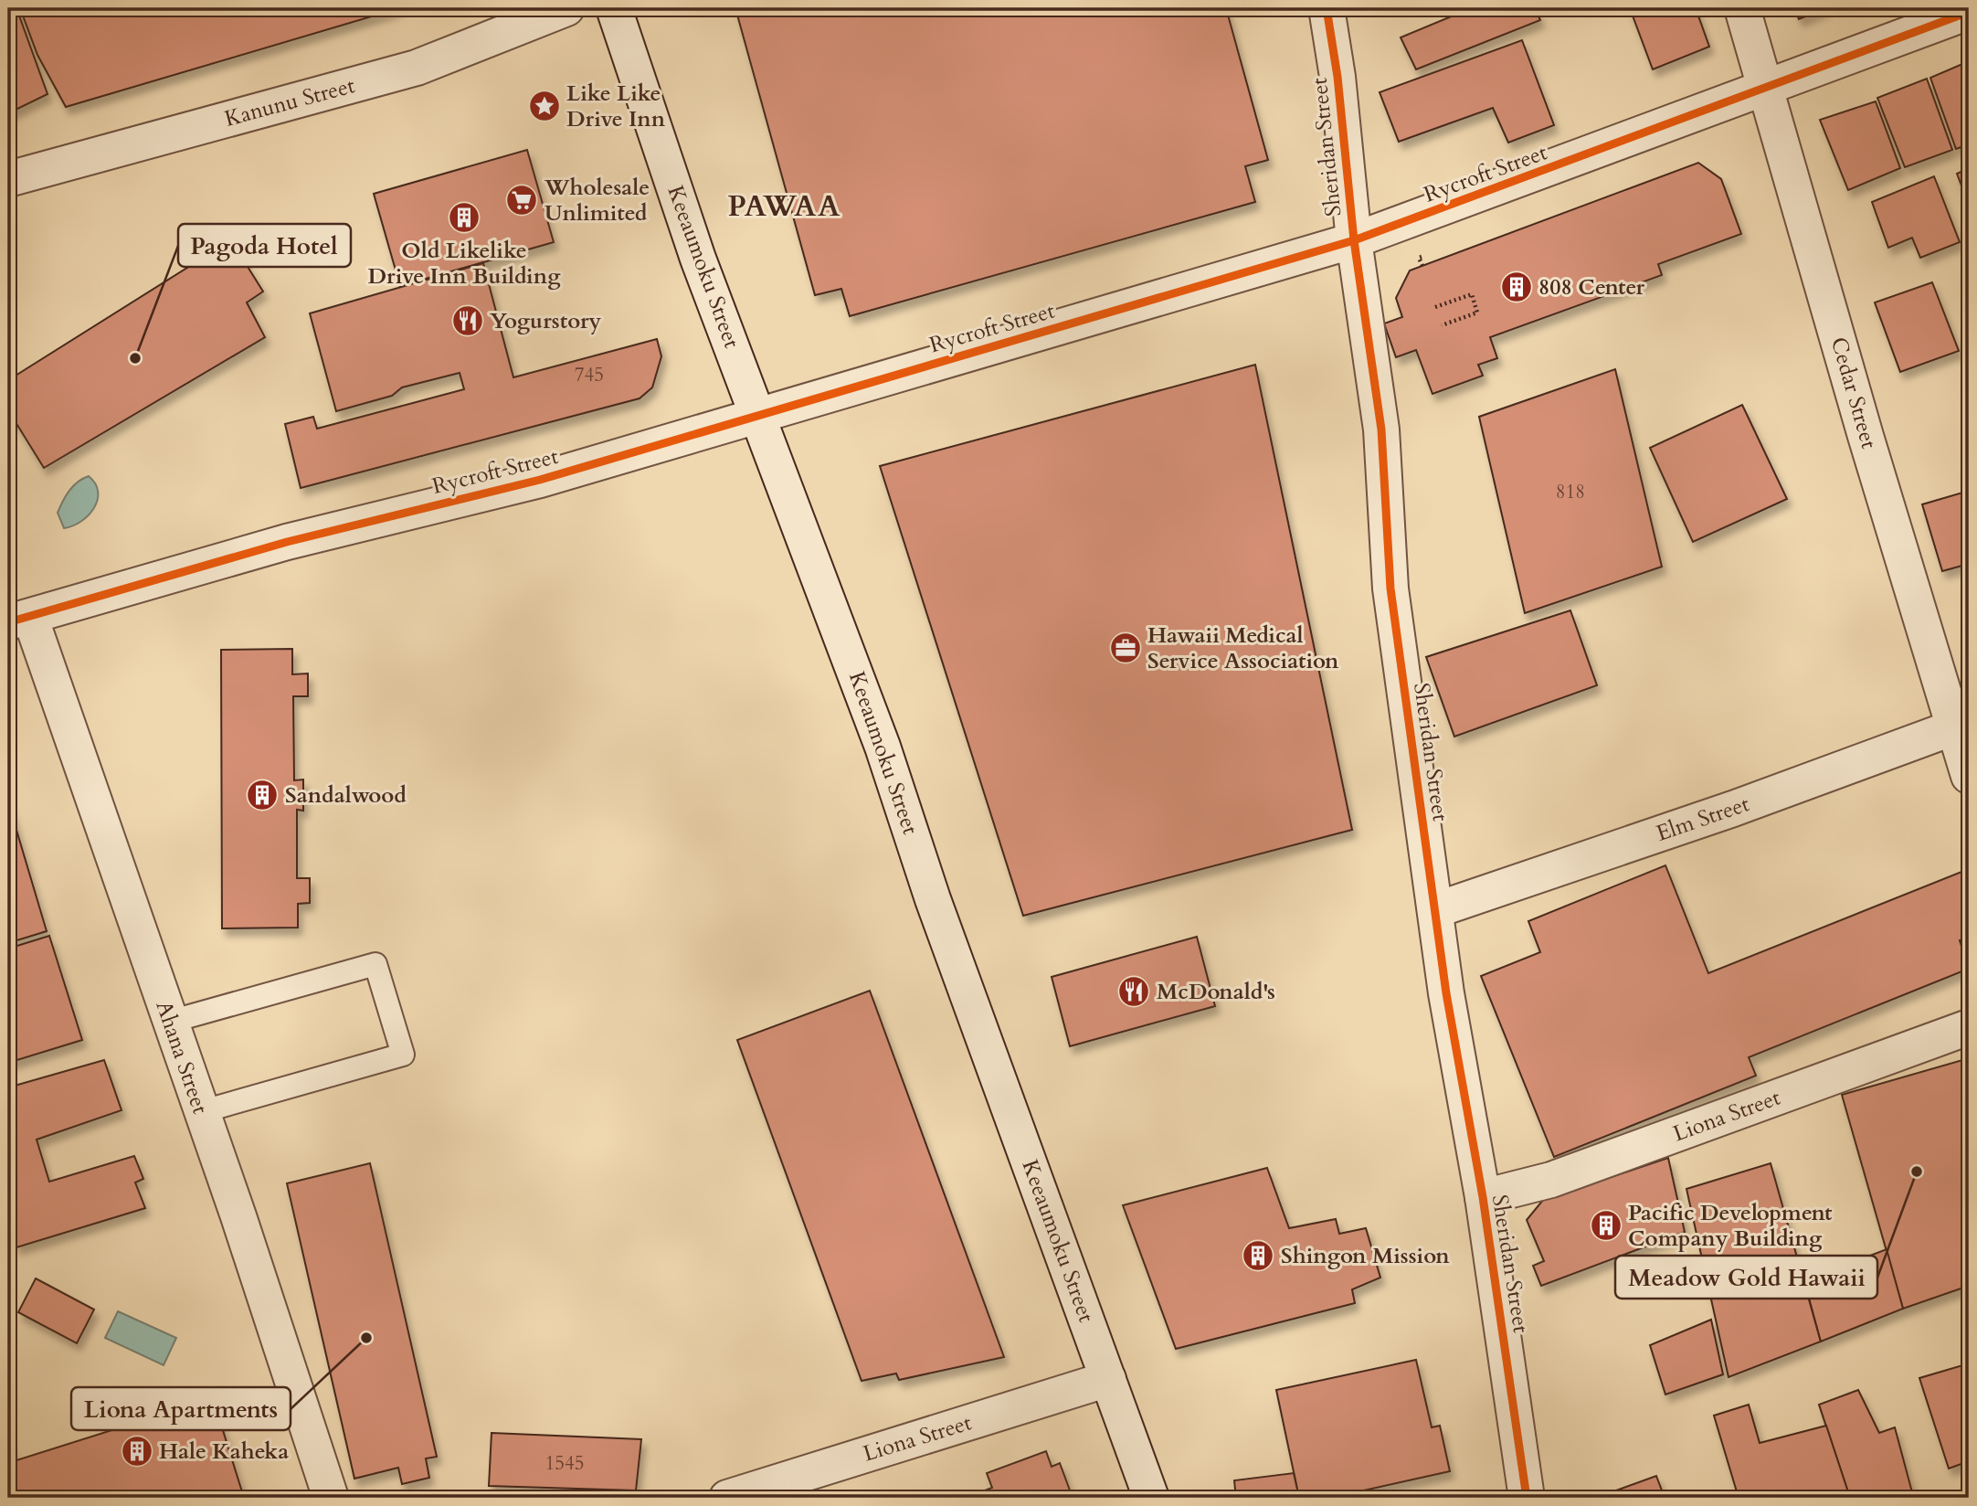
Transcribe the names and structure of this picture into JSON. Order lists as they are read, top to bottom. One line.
{"streets":{"street":["Kanunu Street","Sheridan Street","Rycroft Street","Keeaumoku Street","Cedar Street","Elm Street","Ahana Street","Liona Street"]},"crossings":[["Sheridan Street","Rycroft Street"],["Sheridan Street","Elm Street"],["Sheridan Street","Liona Street"],["Rycroft Street","Keeaumoku Street"],["Rycroft Street","Cedar Street"],["Rycroft Street","Ahana Street"],["Keeaumoku Street","Liona Street"],["Cedar Street","Elm Street"]],"districts":["PAWAA"],"places":{"place":["Like Like Drive Inn"],"supermarket":["Wholesale Unlimited"],"building":["Old Likelike Drive Inn Building","808 Center","Sandalwood","Pacific Development Company Building","Shingon Mission","Hale Kaheka"],"restaurant":["Yogurstory","McDonald's"],"other":["Pagoda Hotel","Meadow Gold Hawaii","Liona Apartments"],"office":["Hawaii Medical Service Association"]},"house_numbers":["745","818","1545"]}
